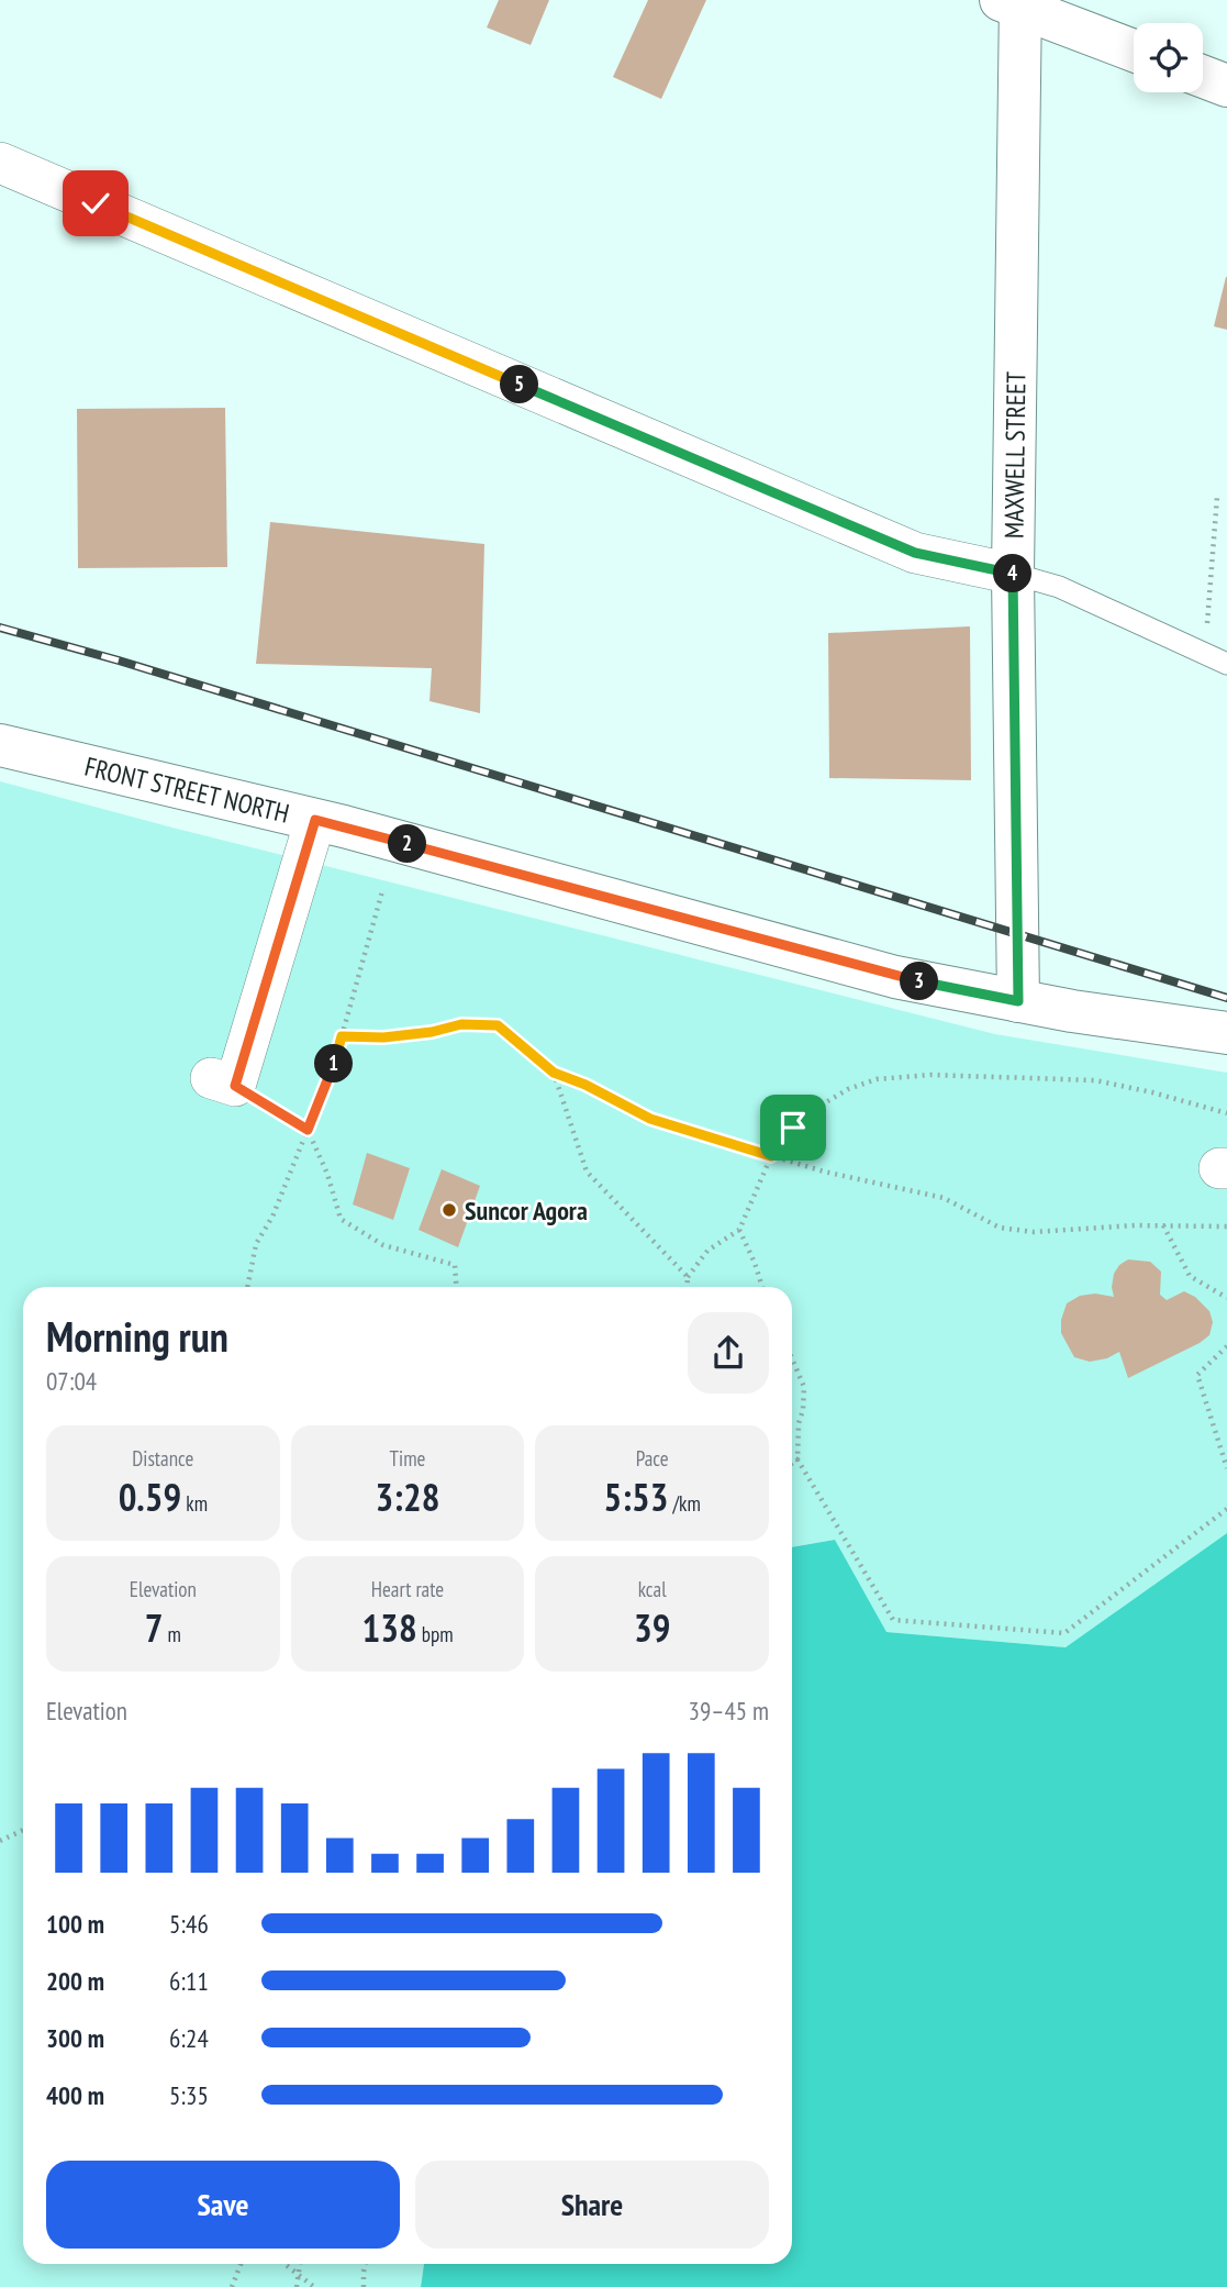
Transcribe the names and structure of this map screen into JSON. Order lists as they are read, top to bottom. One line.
{"streets":{"main road":["MAXWELL STREET","FRONT STREET NORTH"]},"crossings":[["MAXWELL STREET","FRONT STREET NORTH"]],"places":["Suncor Agora"],"page":{"pins":["5","4","2","3","1"],"heading":["Morning run","07:04"],"stats":[["Distance","0.59 km"],["Time","3:28"],["Pace","5:53 /km"],["Elevation","7 m"],["Heart rate","138 bpm"],["kcal","39"]],"chart":["Elevation","39–45 m"],"list":[{"name":"100 m","note":"5:46"},{"name":"200 m","note":"6:11"},{"name":"300 m","note":"6:24"},{"name":"400 m","note":"5:35"}],"buttons":["Save","Share"]}}
